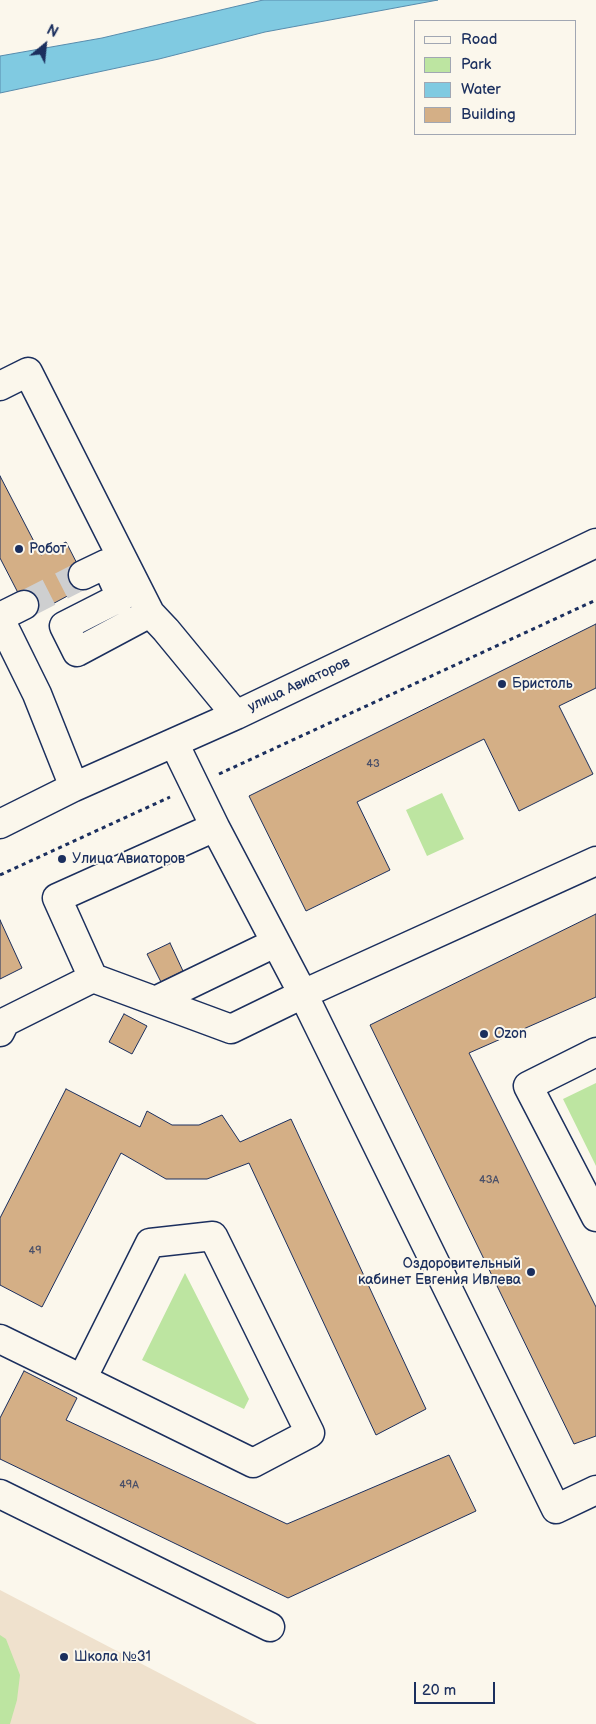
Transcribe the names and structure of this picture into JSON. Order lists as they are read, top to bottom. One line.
{"streets":{"street":["улица Авиаторов"]},"places":["Робот","Бристоль","Улица Авиаторов","Ozon","Оздоровительный кабинет Евгения Ивлева","Школа №31"],"house_numbers":["43","43А","49","49А"],"legend":["Road","Park","Water","Building"],"scale_bar":"20 m","north":"top right"}
